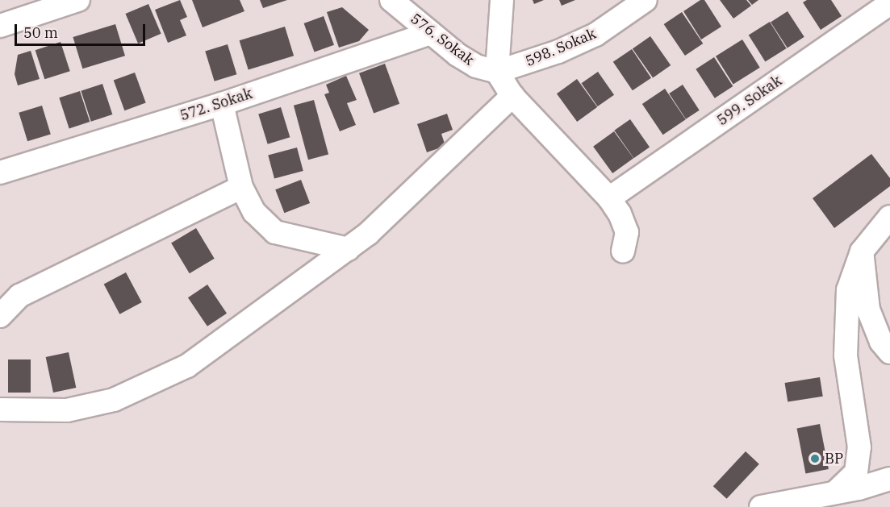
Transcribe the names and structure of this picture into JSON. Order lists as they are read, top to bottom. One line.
{"streets":{"street":["576. Sokak","598. Sokak","599. Sokak","572. Sokak"]},"crossings":[["576. Sokak","598. Sokak"],["576. Sokak","572. Sokak"]],"places":["BP"],"scale_bar":"50 m"}
